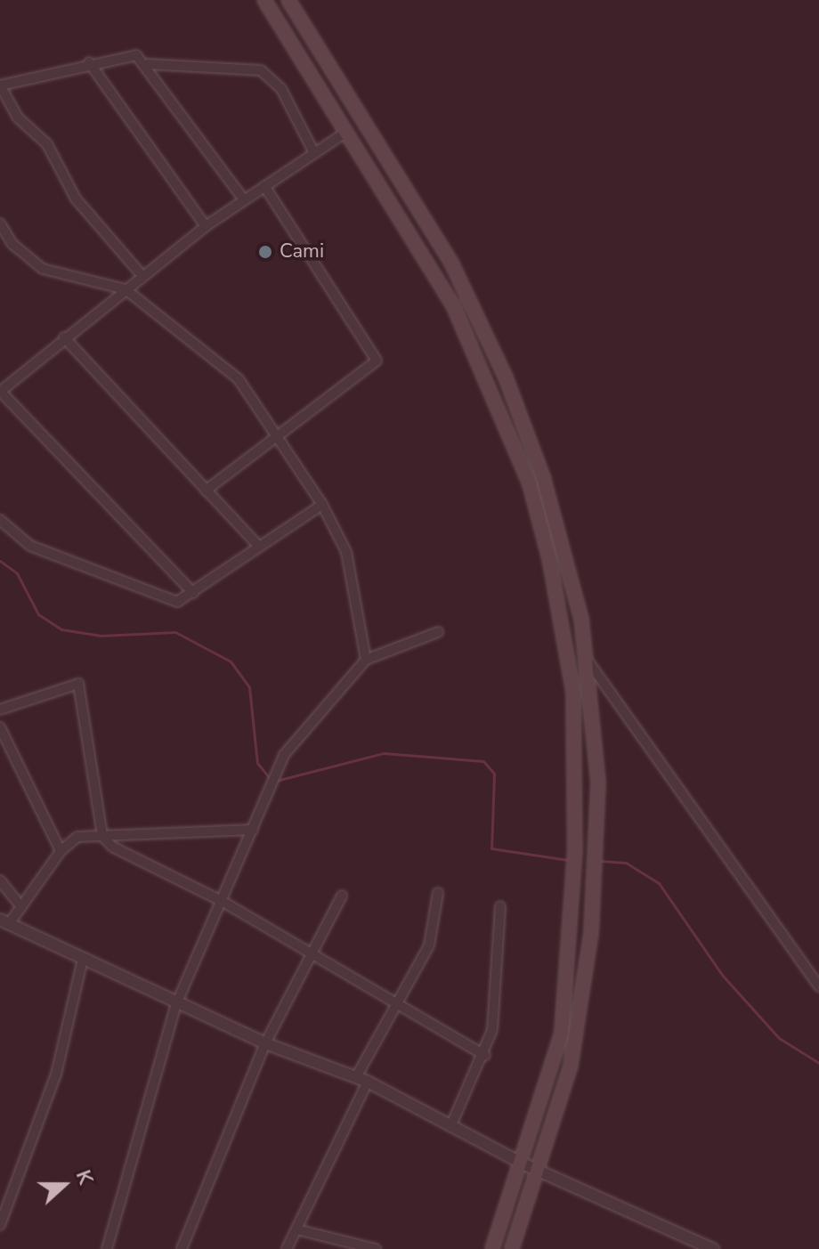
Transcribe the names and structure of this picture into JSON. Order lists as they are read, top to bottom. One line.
{"places":["Cami"],"north":"right"}
